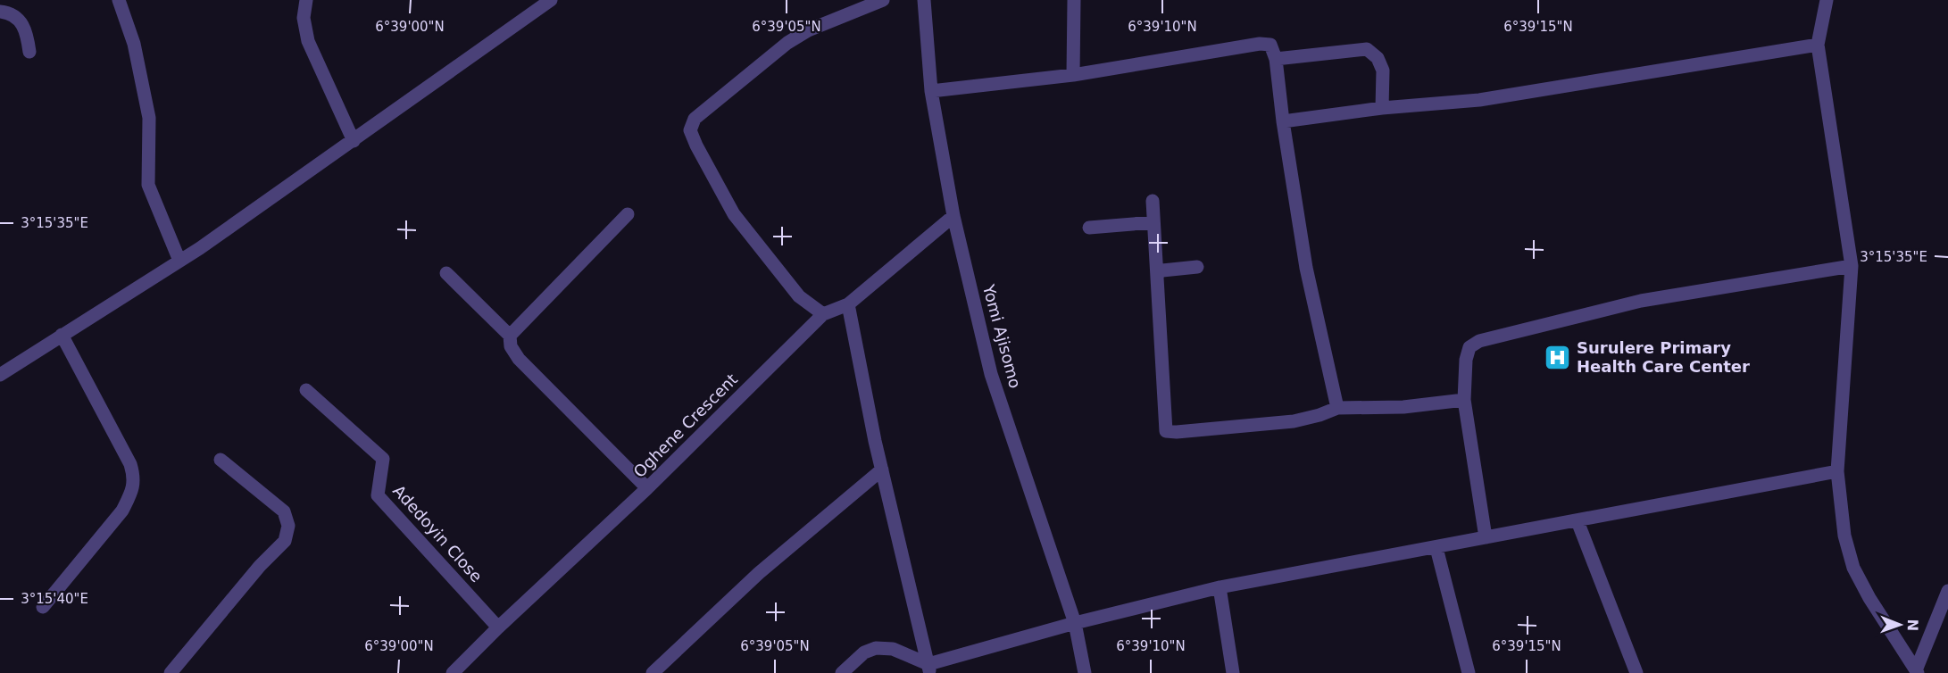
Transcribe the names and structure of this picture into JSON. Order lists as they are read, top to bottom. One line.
{"streets":{"street":["Yomi Ajisomo","Oghene Crescent","Adedoyin Close"]},"crossings":[["Yomi Ajisomo","Oghene Crescent"],["Oghene Crescent","Adedoyin Close"]],"places":{"hospital":["Surulere Primary Health Care Center"]},"north":"right","coordinates":["6°39'00\"N","6°39'05\"N","6°39'10\"N","6°39'15\"N","3°15'35\"E","3°15'40\"E"]}
